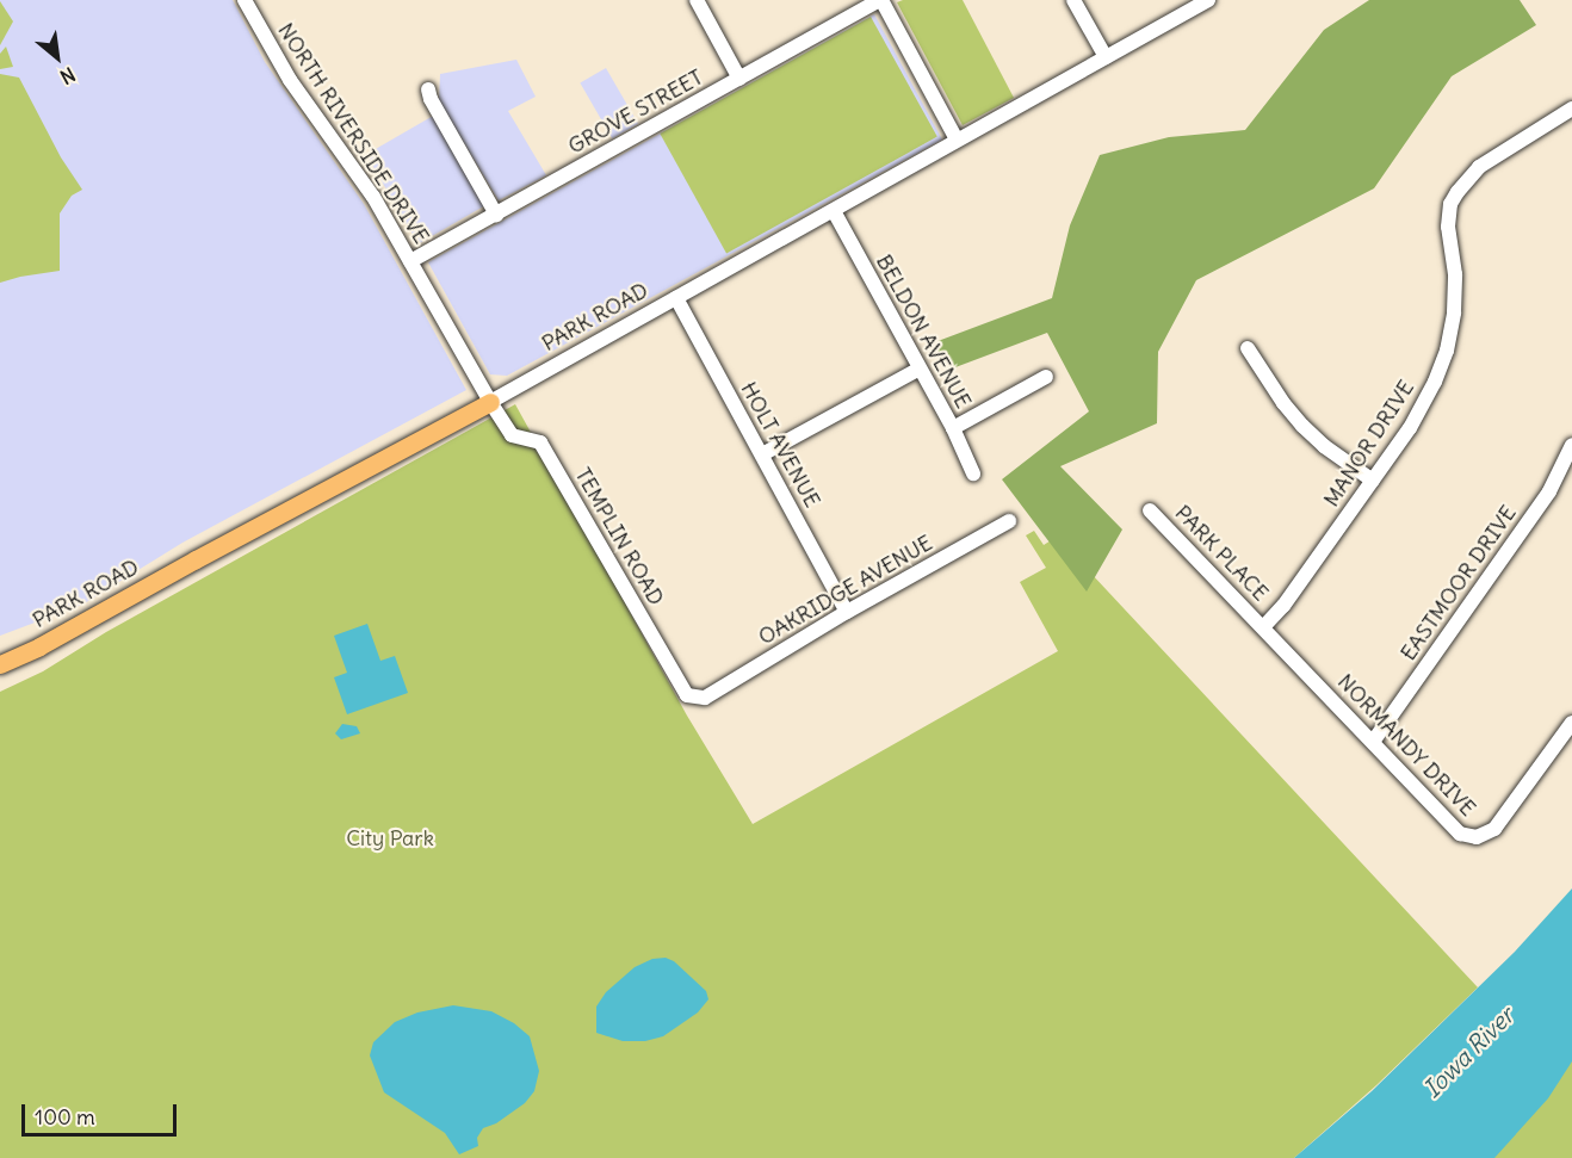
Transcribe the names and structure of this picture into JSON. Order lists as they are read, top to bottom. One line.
{"streets":{"main road":["PARK ROAD"],"street":["GROVE STREET","NORTH RIVERSIDE DRIVE","BELDON AVENUE","MANOR DRIVE","HOLT AVENUE","TEMPLIN ROAD","PARK PLACE","EASTMOOR DRIVE","OAKRIDGE AVENUE","NORMANDY DRIVE"]},"crossings":[["GROVE STREET","NORTH RIVERSIDE DRIVE"],["NORTH RIVERSIDE DRIVE","PARK ROAD"],["NORTH RIVERSIDE DRIVE","TEMPLIN ROAD"],["PARK ROAD","BELDON AVENUE"],["PARK ROAD","HOLT AVENUE"],["PARK ROAD","TEMPLIN ROAD"],["MANOR DRIVE","PARK PLACE"],["MANOR DRIVE","NORMANDY DRIVE"],["HOLT AVENUE","OAKRIDGE AVENUE"],["TEMPLIN ROAD","OAKRIDGE AVENUE"],["PARK PLACE","NORMANDY DRIVE"],["EASTMOOR DRIVE","NORMANDY DRIVE"]],"water":["Iowa River"],"parks":["City Park"],"scale_bar":"100 m","north":"bottom right"}
